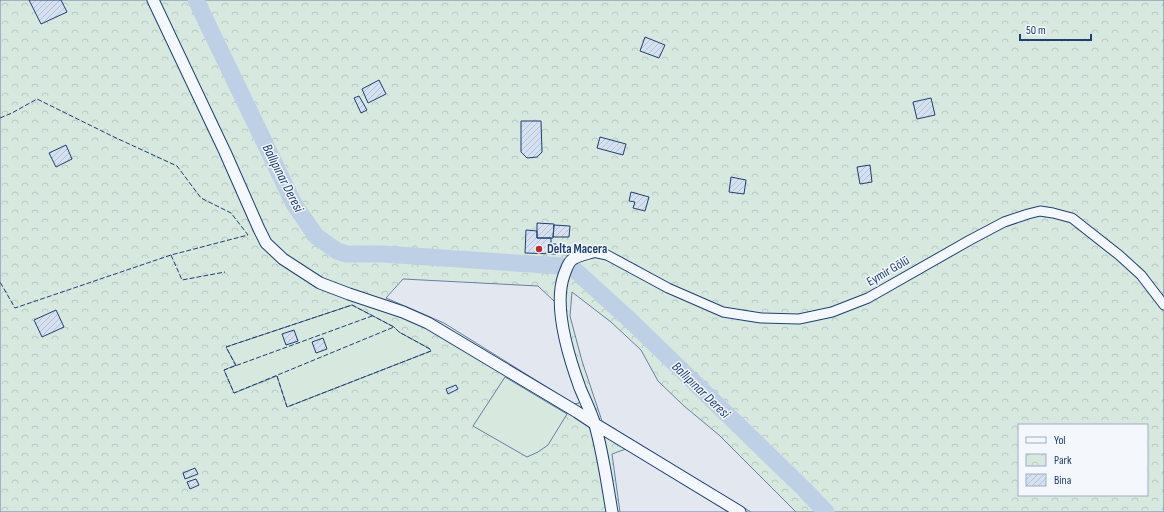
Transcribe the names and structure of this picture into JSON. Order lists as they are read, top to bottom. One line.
{"streets":{"street":["Eymir Gölü"]},"water":["Ballıpınar Deresi"],"places":["Delta Macera"],"legend":["Yol","Park","Bina"],"scale_bar":"50 m"}
